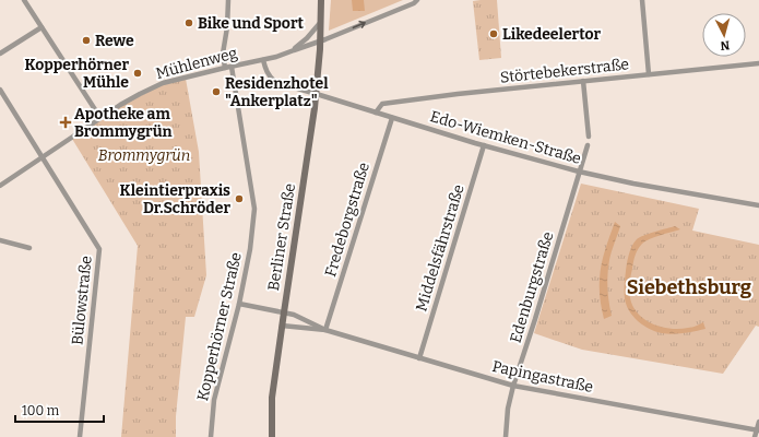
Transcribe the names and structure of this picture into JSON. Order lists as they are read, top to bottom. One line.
{"streets":{"main road":["Berliner Straße"],"street":["Mühlenweg","Störtebekerstraße","Edo-Wiemken-Straße","Fredeborgstraße","Middelsfährstraße","Edenburgstraße","Bülowstraße","Kopperhörner Straße","Papingastraße"]},"crossings":[["Mühlenweg","Edo-Wiemken-Straße"],["Mühlenweg","Berliner Straße"],["Mühlenweg","Bülowstraße"],["Mühlenweg","Kopperhörner Straße"],["Störtebekerstraße","Edo-Wiemken-Straße"],["Edo-Wiemken-Straße","Fredeborgstraße"],["Edo-Wiemken-Straße","Berliner Straße"],["Edo-Wiemken-Straße","Middelsfährstraße"],["Edo-Wiemken-Straße","Edenburgstraße"],["Fredeborgstraße","Papingastraße"],["Berliner Straße","Papingastraße"],["Middelsfährstraße","Papingastraße"],["Edenburgstraße","Papingastraße"],["Kopperhörner Straße","Papingastraße"]],"districts":["Siebethsburg"],"parks":["Brommygrün"],"places":{"other":["Bike und Sport","Likedeelertor","Rewe","Kopperhörner Mühle","Residenzhotel \"Ankerplatz\"","Kleintierpraxis Dr.Schröder"],"health":["Apotheke am Brommygrün"]},"scale_bar":"100 m","north":"bottom"}
